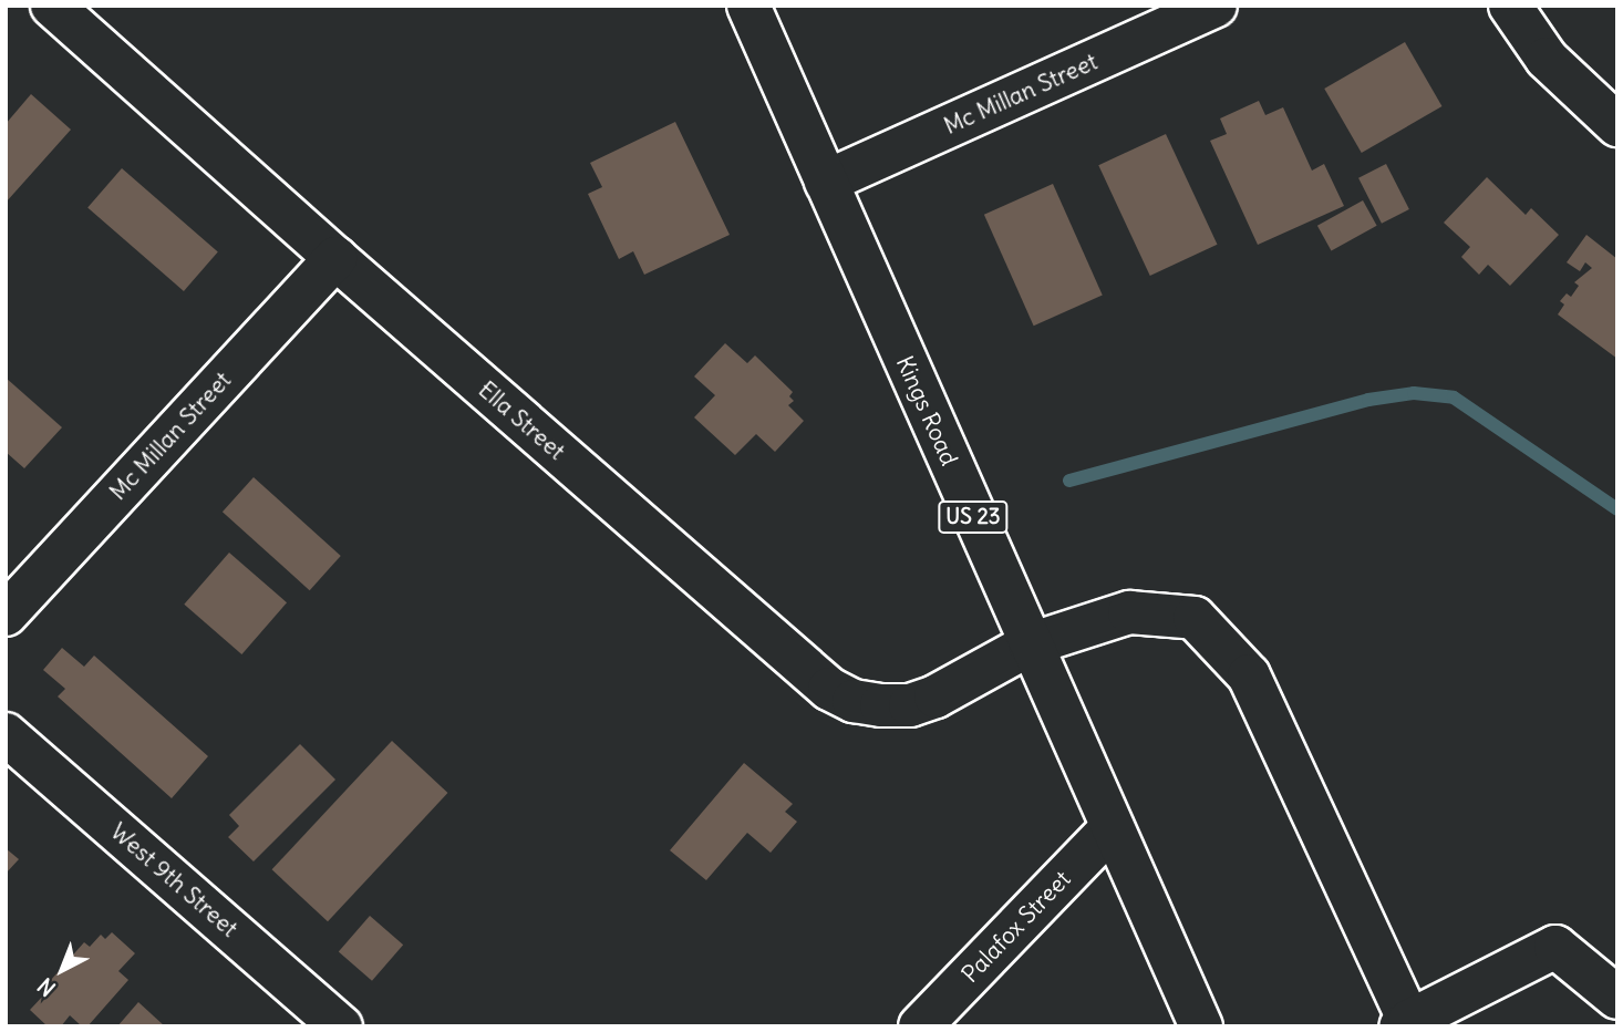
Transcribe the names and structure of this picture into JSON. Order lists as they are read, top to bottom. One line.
{"streets":{"street":["Mc Millan Street","Kings Road","Ella Street","US 23","West 9th Street","Palafox Street"]},"crossings":[["Mc Millan Street","Kings Road"],["Mc Millan Street","Ella Street"],["Kings Road","Ella Street"],["Kings Road","Palafox Street"]],"north":"bottom left"}
